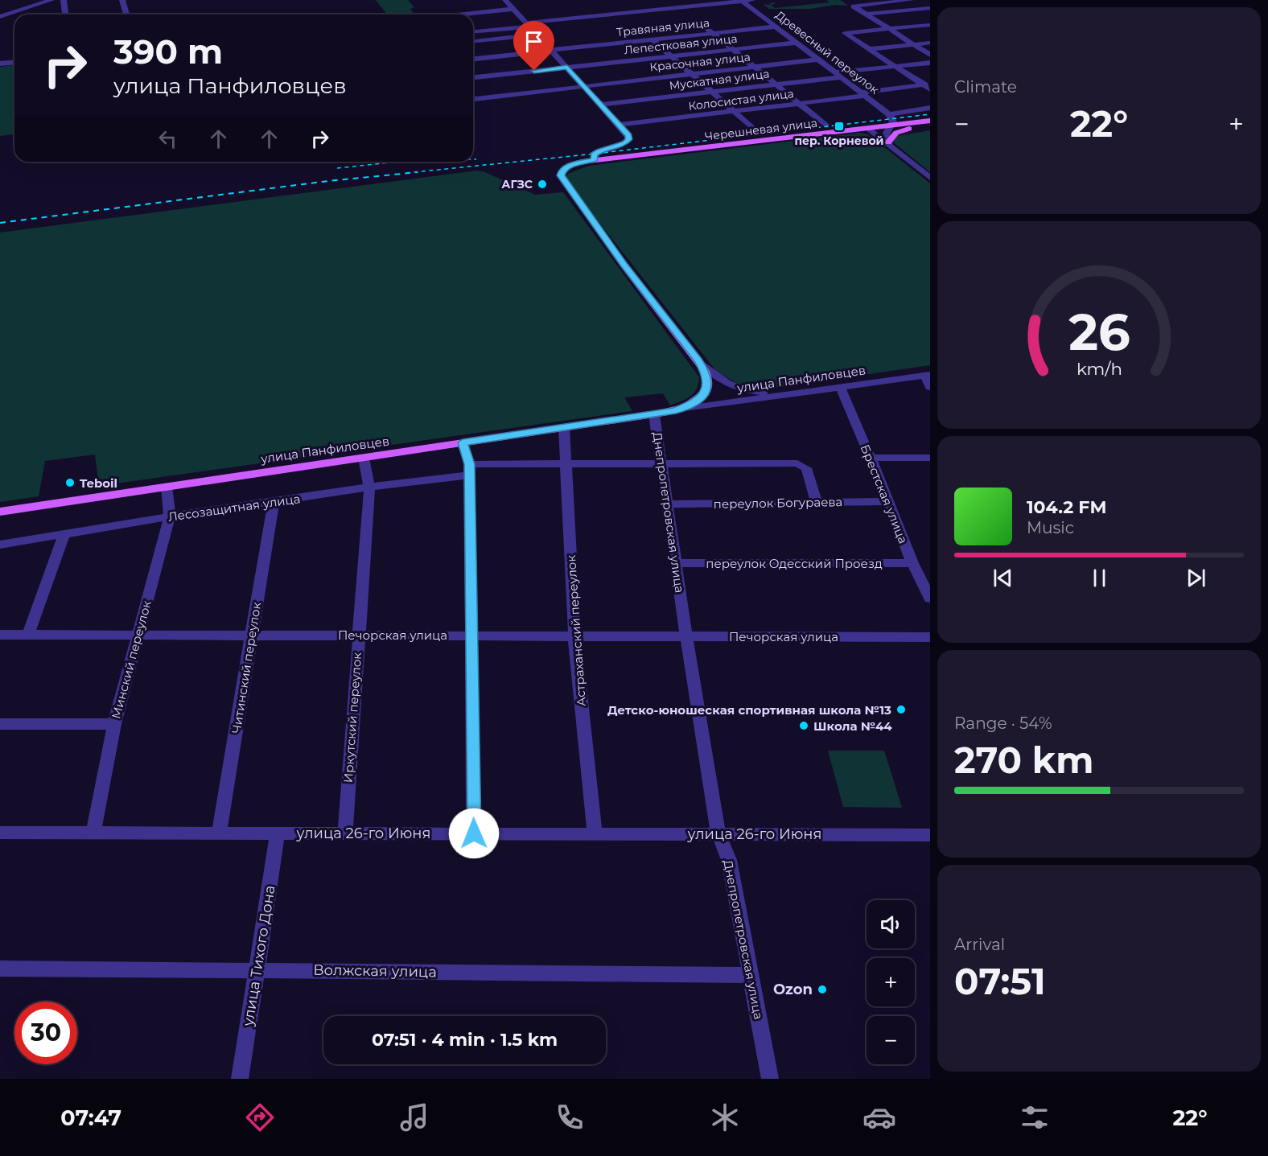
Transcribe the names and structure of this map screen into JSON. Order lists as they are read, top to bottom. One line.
{"streets":{"main road":["Черешневая улица","улица Панфиловцев","Днепропетровская улица"],"street":["Травяная улица","Лепестковая улица","Древесный переулок","Красочная улица","Мускатная улица","Колосистая улица","Брестская улица","переулок Богураева","Лесозащитная улица","переулок Одесский Проезд","Астраханский переулок","Печорская улица","Минский переулок","Читинский переулок","Иркутский переулок","улица 26-го Июня","улица Тихого Дона","Волжская улица"]},"crossings":[["Травяная улица","Древесный переулок"],["Травяная улица","Днепропетровская улица"],["Лепестковая улица","Древесный переулок"],["Лепестковая улица","Днепропетровская улица"],["Древесный переулок","Красочная улица"],["Древесный переулок","Мускатная улица"],["Древесный переулок","Колосистая улица"],["Красочная улица","Днепропетровская улица"],["Мускатная улица","Днепропетровская улица"],["Колосистая улица","Днепропетровская улица"],["Черешневая улица","Днепропетровская улица"],["улица Панфиловцев","Брестская улица"],["улица Панфиловцев","Днепропетровская улица"],["улица Панфиловцев","Астраханский переулок"],["улица Панфиловцев","Минский переулок"],["улица Панфиловцев","Иркутский переулок"],["Брестская улица","переулок Богураева"],["Брестская улица","переулок Одесский Проезд"],["переулок Богураева","Лесозащитная улица"],["переулок Богураева","Днепропетровская улица"],["Лесозащитная улица","Днепропетровская улица"],["Лесозащитная улица","Астраханский переулок"],["Лесозащитная улица","Минский переулок"],["Лесозащитная улица","Читинский переулок"],["Лесозащитная улица","Иркутский переулок"],["Днепропетровская улица","переулок Одесский Проезд"],["Днепропетровская улица","Печорская улица"],["Днепропетровская улица","улица 26-го Июня"],["Днепропетровская улица","Волжская улица"],["Астраханский переулок","Печорская улица"],["Астраханский переулок","улица 26-го Июня"],["Печорская улица","Минский переулок"],["Печорская улица","Читинский переулок"],["Печорская улица","Иркутский переулок"],["Минский переулок","улица 26-го Июня"],["Читинский переулок","улица 26-го Июня"],["Иркутский переулок","улица 26-го Июня"],["улица 26-го Июня","улица Тихого Дона"],["улица Тихого Дона","Волжская улица"]],"places":{"transit":["пер. Корневой"],"other":["АГЗС","Teboil","Детско-юношеская спортивная школа №13","Школа №44","Ozon"]},"page":{"tile":["Climate",["Range · 54%","270 km"],["Arrival","07:51"]],"turn":["390 m","улица Панфиловцев"],"heat":["−","22°","+"],"song":["104.2 FM","Music"],"map_buttons":["+","−"],"limit":"30","trip":"07:51 · 4 min · 1.5 km","tabs":["07:47","22°"],"gauge":["26","km/h"]}}
